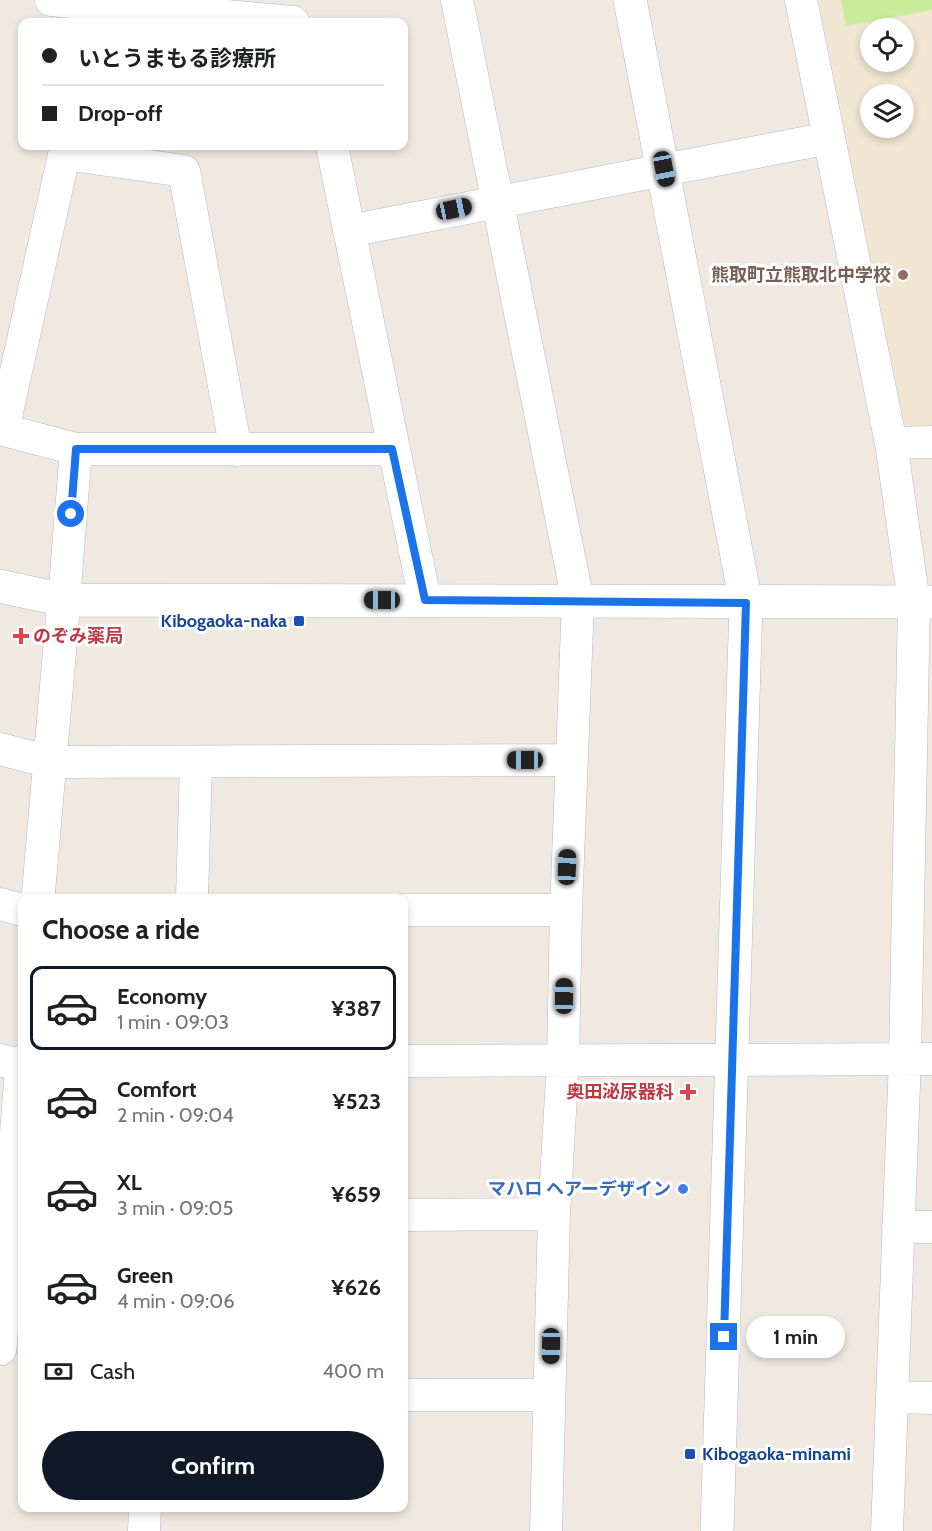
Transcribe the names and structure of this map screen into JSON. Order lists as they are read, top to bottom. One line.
{"places":{"other":["熊取町立熊取北中学校","マハロ ヘアーデザイン"],"transit":["Kibogaoka-naka","Kibogaoka-minami"],"health":["のぞみ薬局","奥田泌尿器科"]},"page":{"banner":["いとうまもる診療所","Drop-off"],"heading":"Choose a ride","list":[{"name":"Economy","note":"1 min · 09:03","value":"¥387"},{"name":"Comfort","note":"2 min · 09:04","value":"¥523"},{"name":"XL","note":"3 min · 09:05","value":"¥659"},{"name":"Green","note":"4 min · 09:06","value":"¥626"}],"bubble":"1 min","pay":["Cash","400 m"],"buttons":"Confirm"}}
